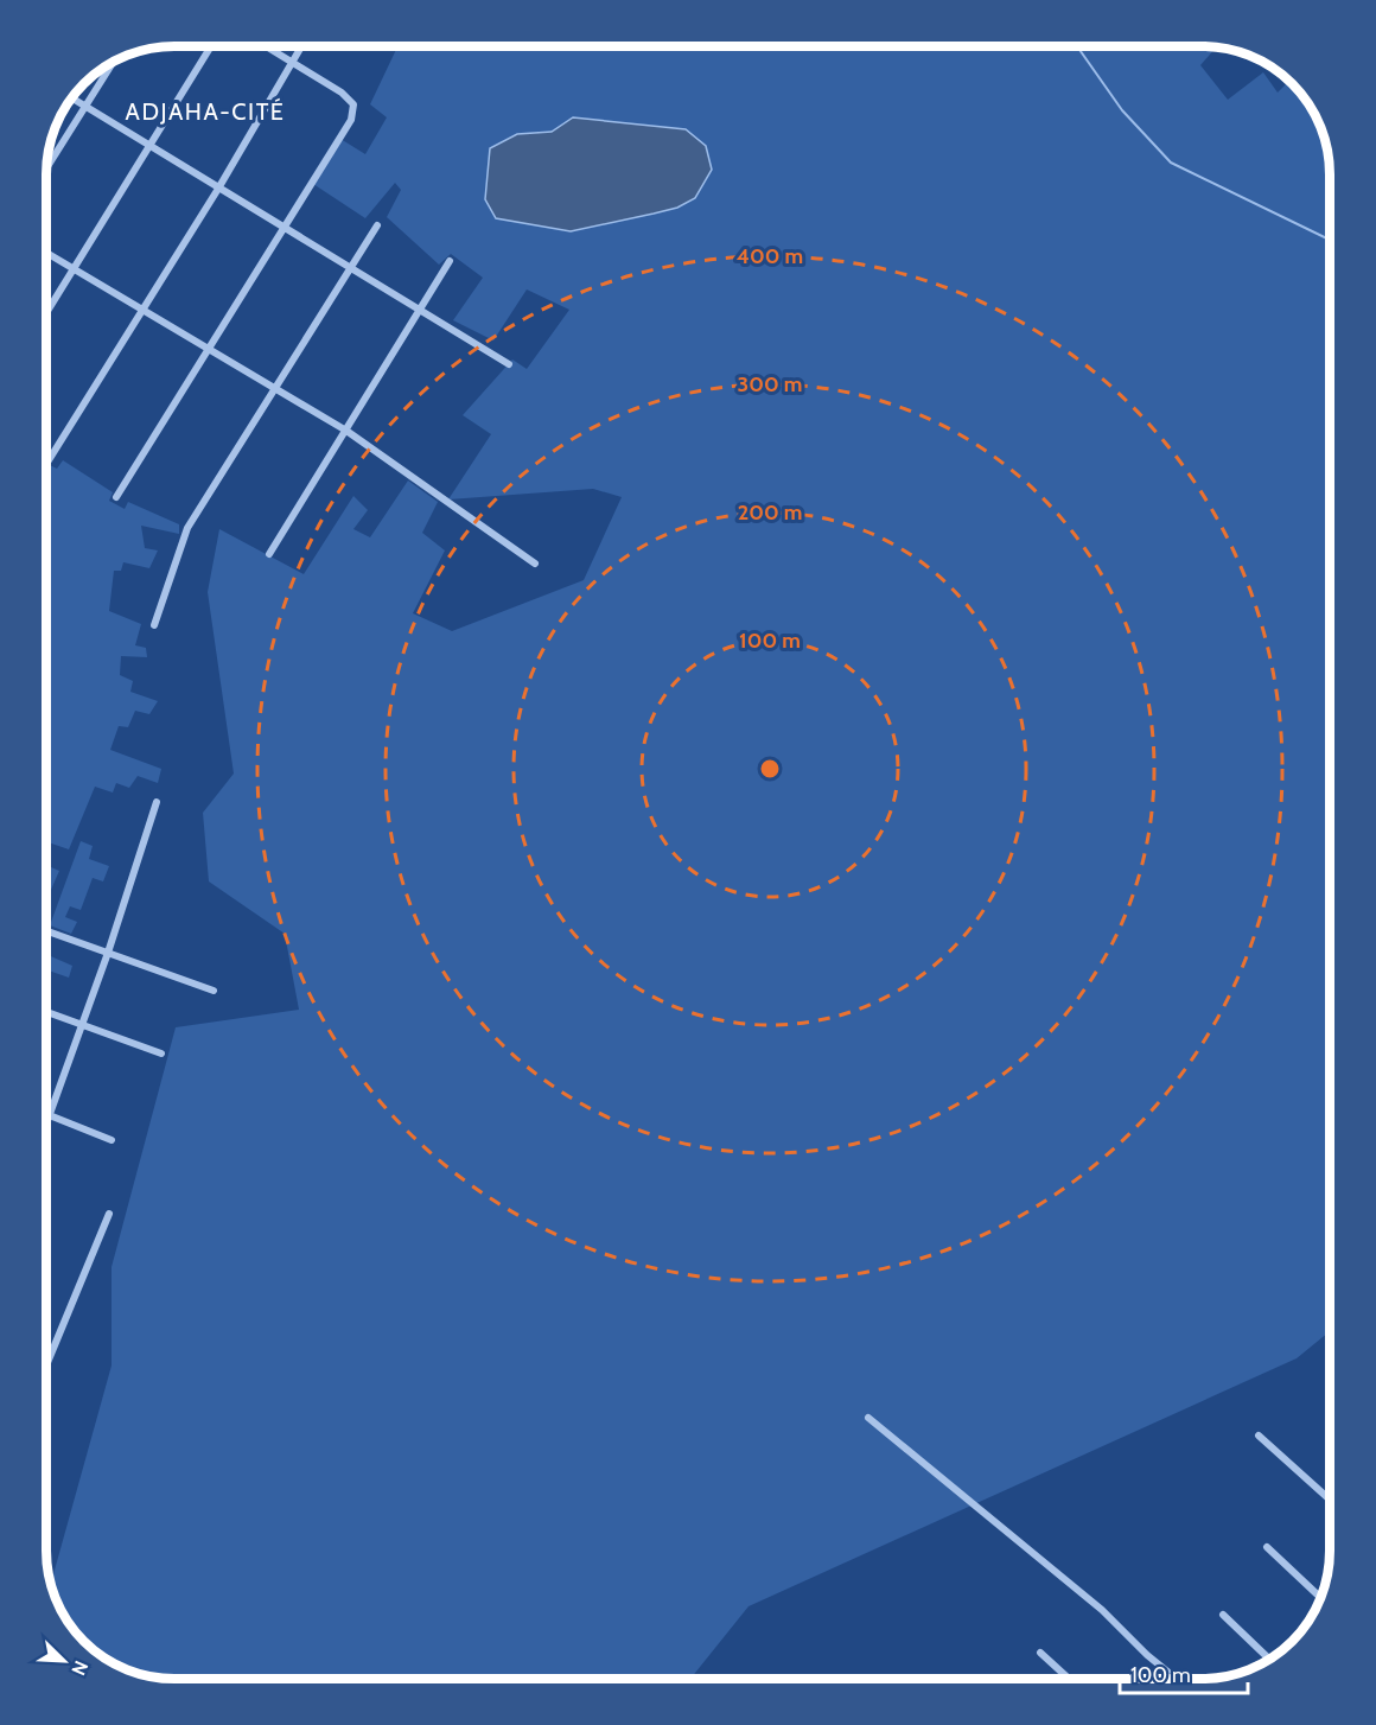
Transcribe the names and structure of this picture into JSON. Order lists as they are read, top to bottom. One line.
{"districts":["ADJAHA-CITÉ"],"scale_bar":"100 m","north":"bottom right","rings":["400 m","300 m","200 m","100 m"]}
